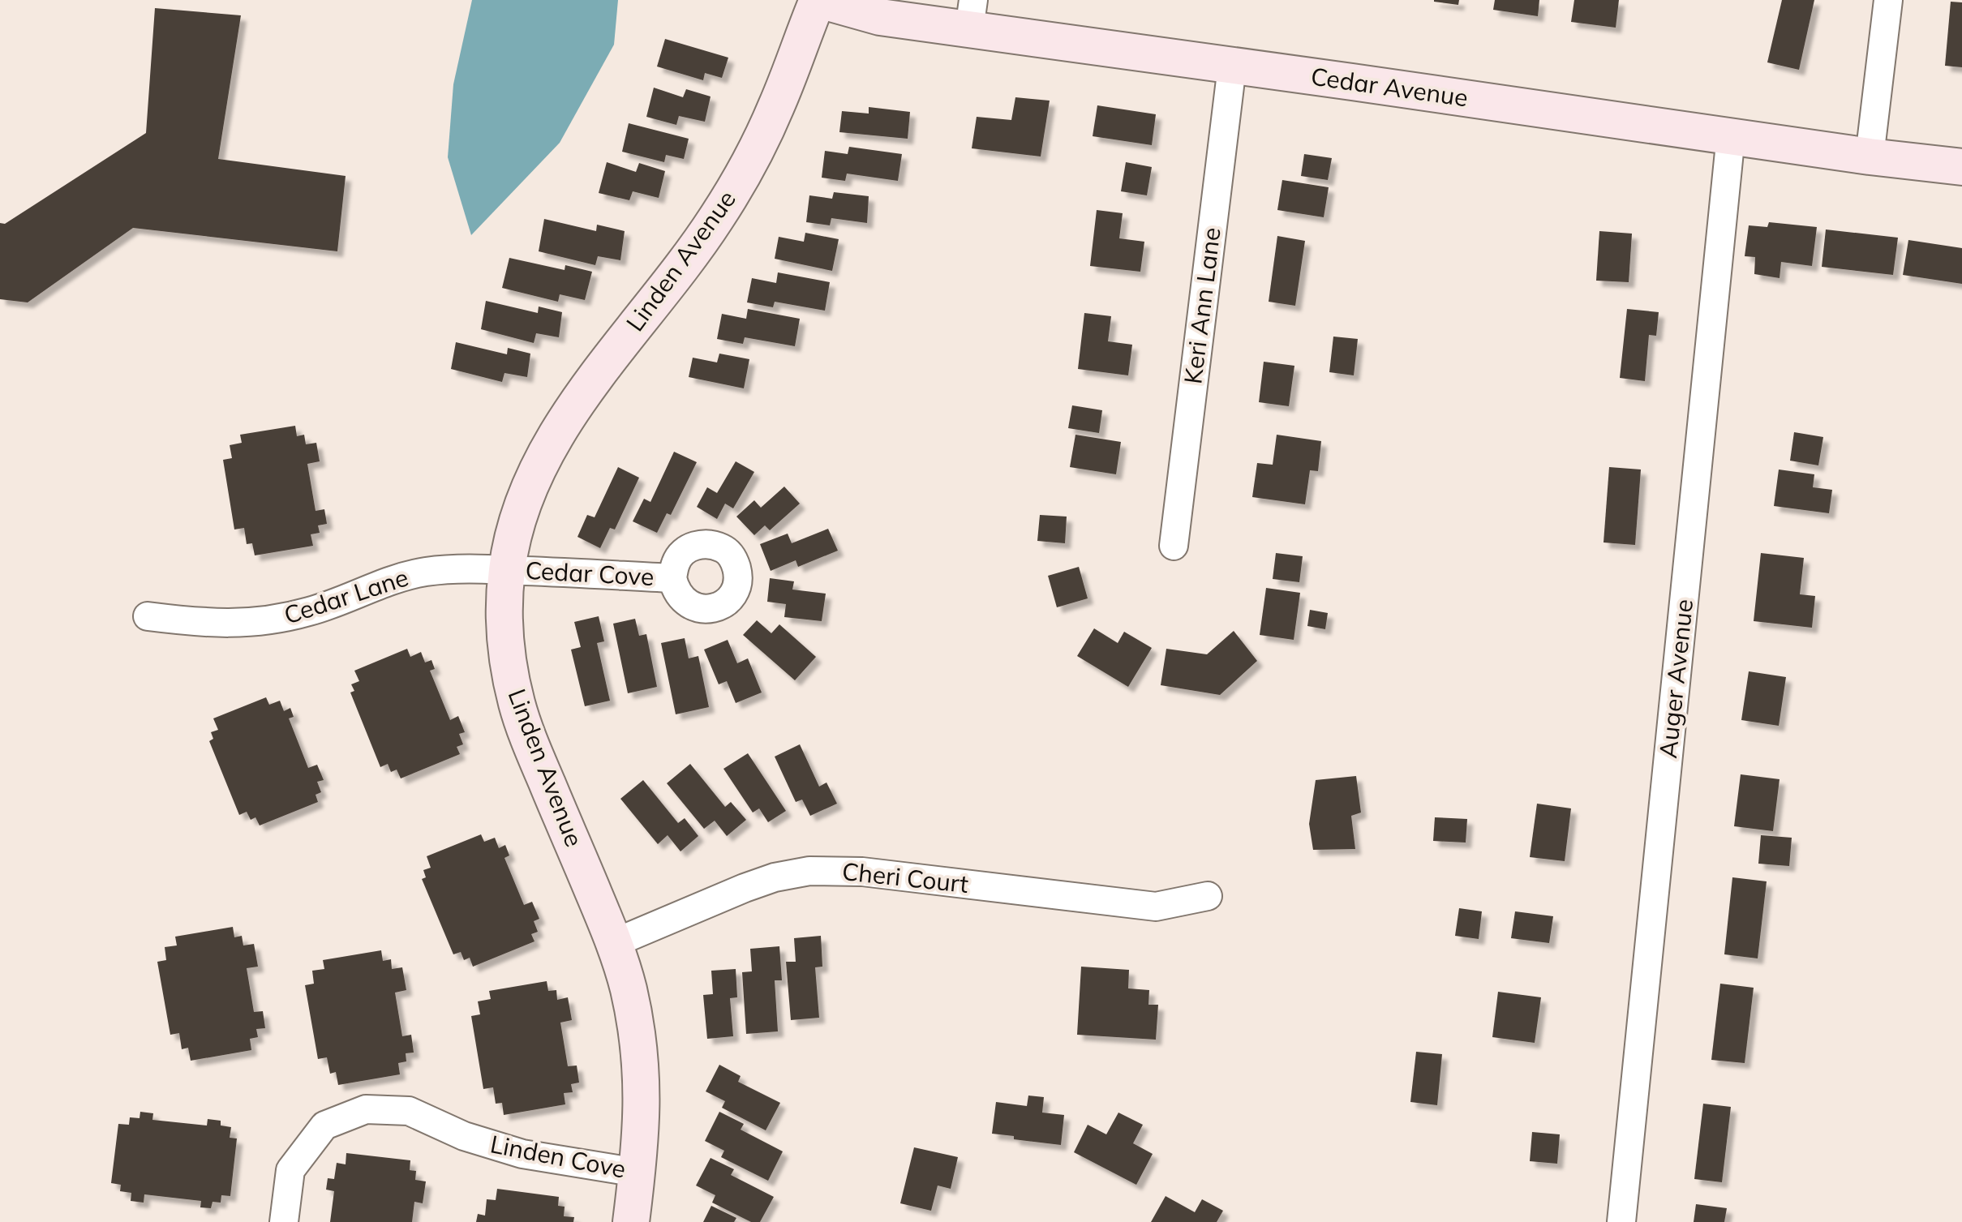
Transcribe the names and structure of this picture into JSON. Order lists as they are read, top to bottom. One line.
{"streets":{"street":["Cedar Avenue","Linden Avenue","Keri Ann Lane","Cedar Cove","Cedar Lane","Auger Avenue","Cheri Court","Linden Cove"]},"crossings":[["Cedar Avenue","Linden Avenue"],["Cedar Avenue","Keri Ann Lane"],["Cedar Avenue","Auger Avenue"],["Linden Avenue","Cedar Cove"],["Linden Avenue","Cedar Lane"],["Linden Avenue","Cheri Court"],["Linden Avenue","Linden Cove"],["Cedar Cove","Cedar Lane"]]}
